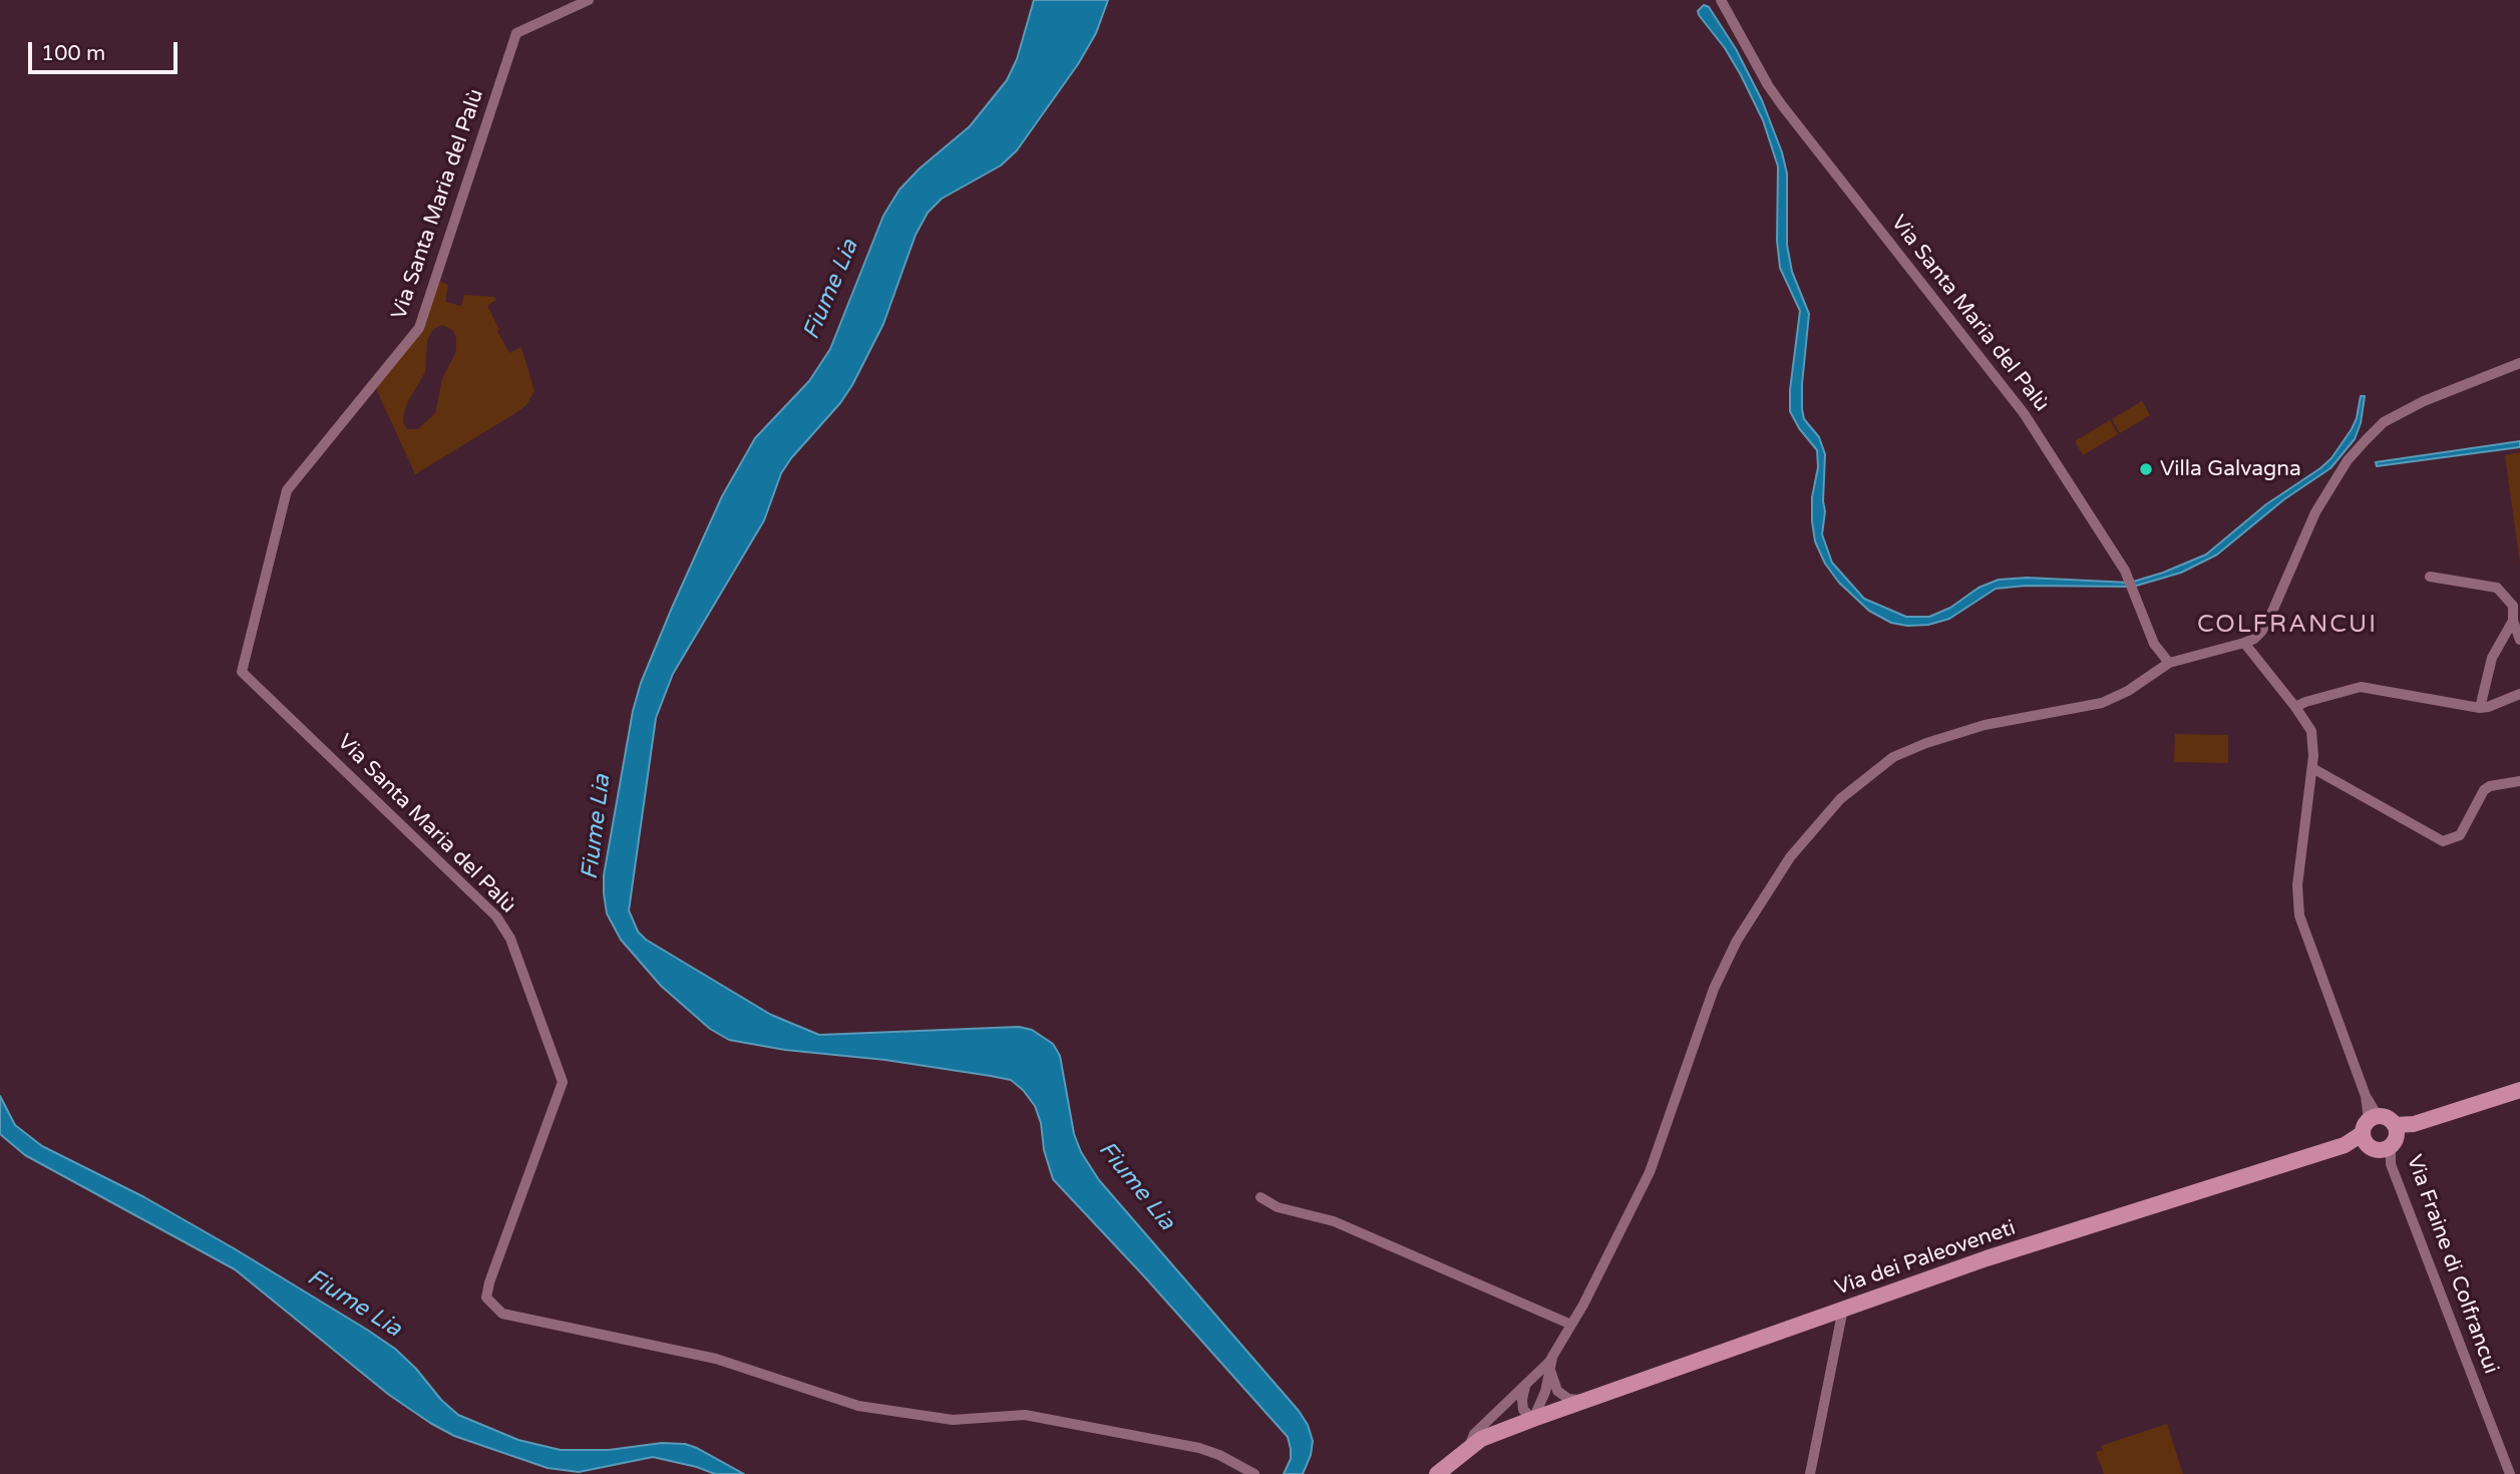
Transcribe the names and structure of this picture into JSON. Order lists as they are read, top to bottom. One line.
{"streets":{"main road":["Via dei Paleoveneti"],"street":["Via Santa Maria del Palù","Via Fraine di Colfrancui"]},"crossings":[["Via dei Paleoveneti","Via Fraine di Colfrancui"]],"districts":["COLFRANCUI"],"water":["Fiume Lia"],"places":["Villa Galvagna"],"scale_bar":"100 m"}
